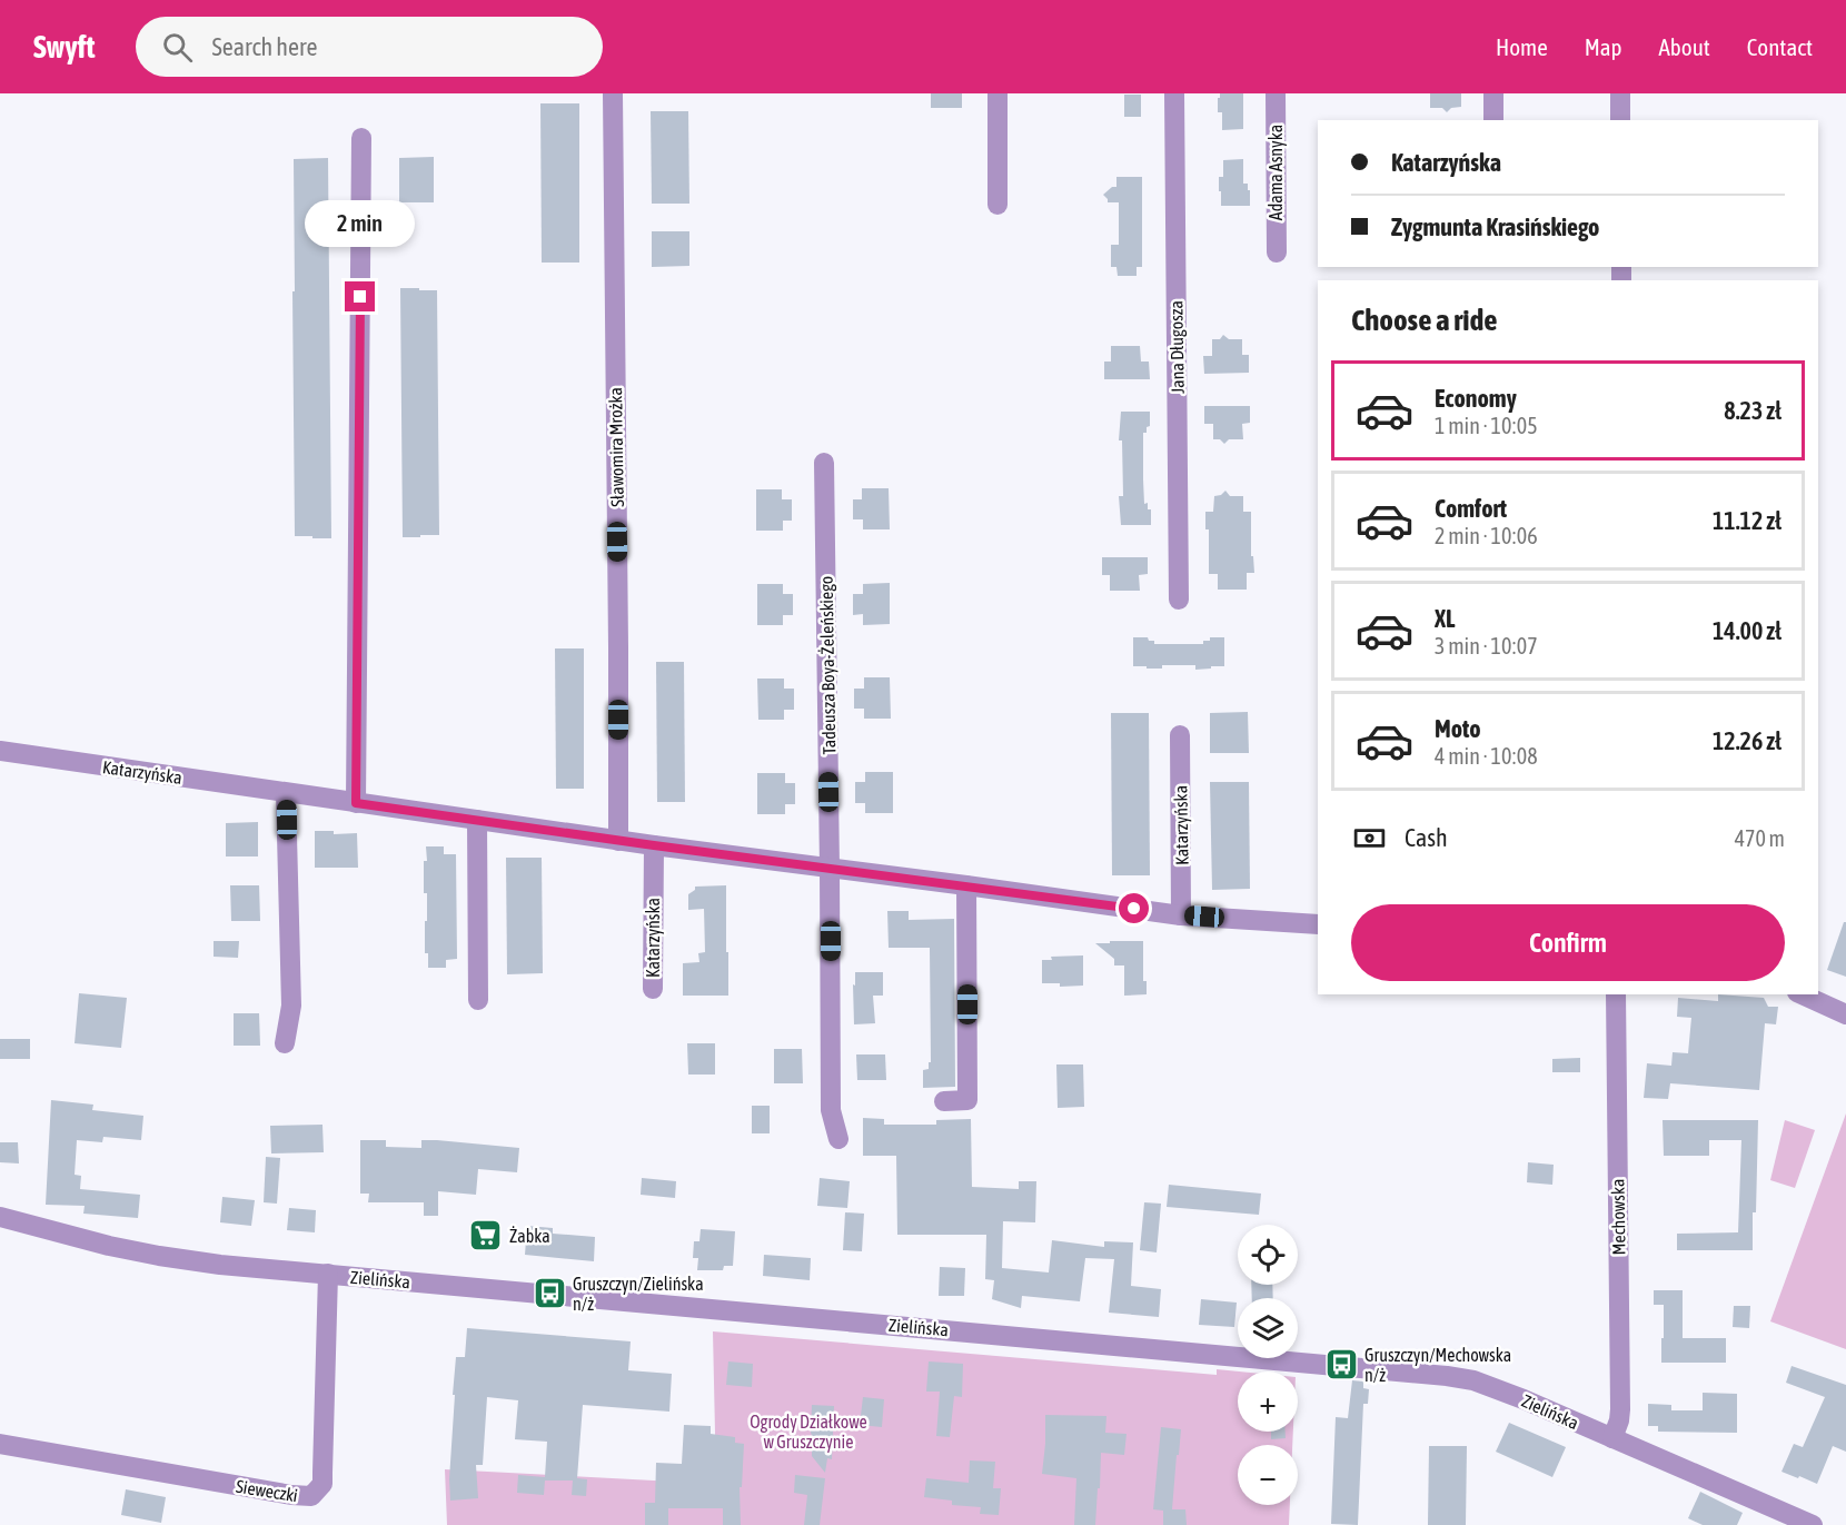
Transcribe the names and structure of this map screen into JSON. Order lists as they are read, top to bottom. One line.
{"streets":{"street":["Adama Asnyka","Jana Długosza","Sławomira Mrożka","Tadeusza Boya-Żeleńskiego","Katarzyńska","Mechowska","Zielińska","Sieweczki"]},"crossings":[["Sławomira Mrożka","Katarzyńska"],["Tadeusza Boya-Żeleńskiego","Katarzyńska"],["Mechowska","Zielińska"],["Zielińska","Sieweczki"]],"parks":["Ogrody Działkowe w Gruszczynie"],"places":{"supermarket":["Żabka"],"bus stop":["Gruszczyn/Zielińska n/ż","Gruszczyn/Mechowska n/ż"]},"page":{"header":"Swyft","search":"Search here","nav":["Home","Map","About","Contact"],"banner":["Katarzyńska","Zygmunta Krasińskiego"],"bubble":"2 min","heading":"Choose a ride","list":[{"name":"Economy","note":"1 min · 10:05","value":"8.23 zł"},{"name":"Comfort","note":"2 min · 10:06","value":"11.12 zł"},{"name":"XL","note":"3 min · 10:07","value":"14.00 zł"},{"name":"Moto","note":"4 min · 10:08","value":"12.26 zł"}],"pay":["Cash","470 m"],"buttons":"Confirm","map_buttons":["+","−"]}}
